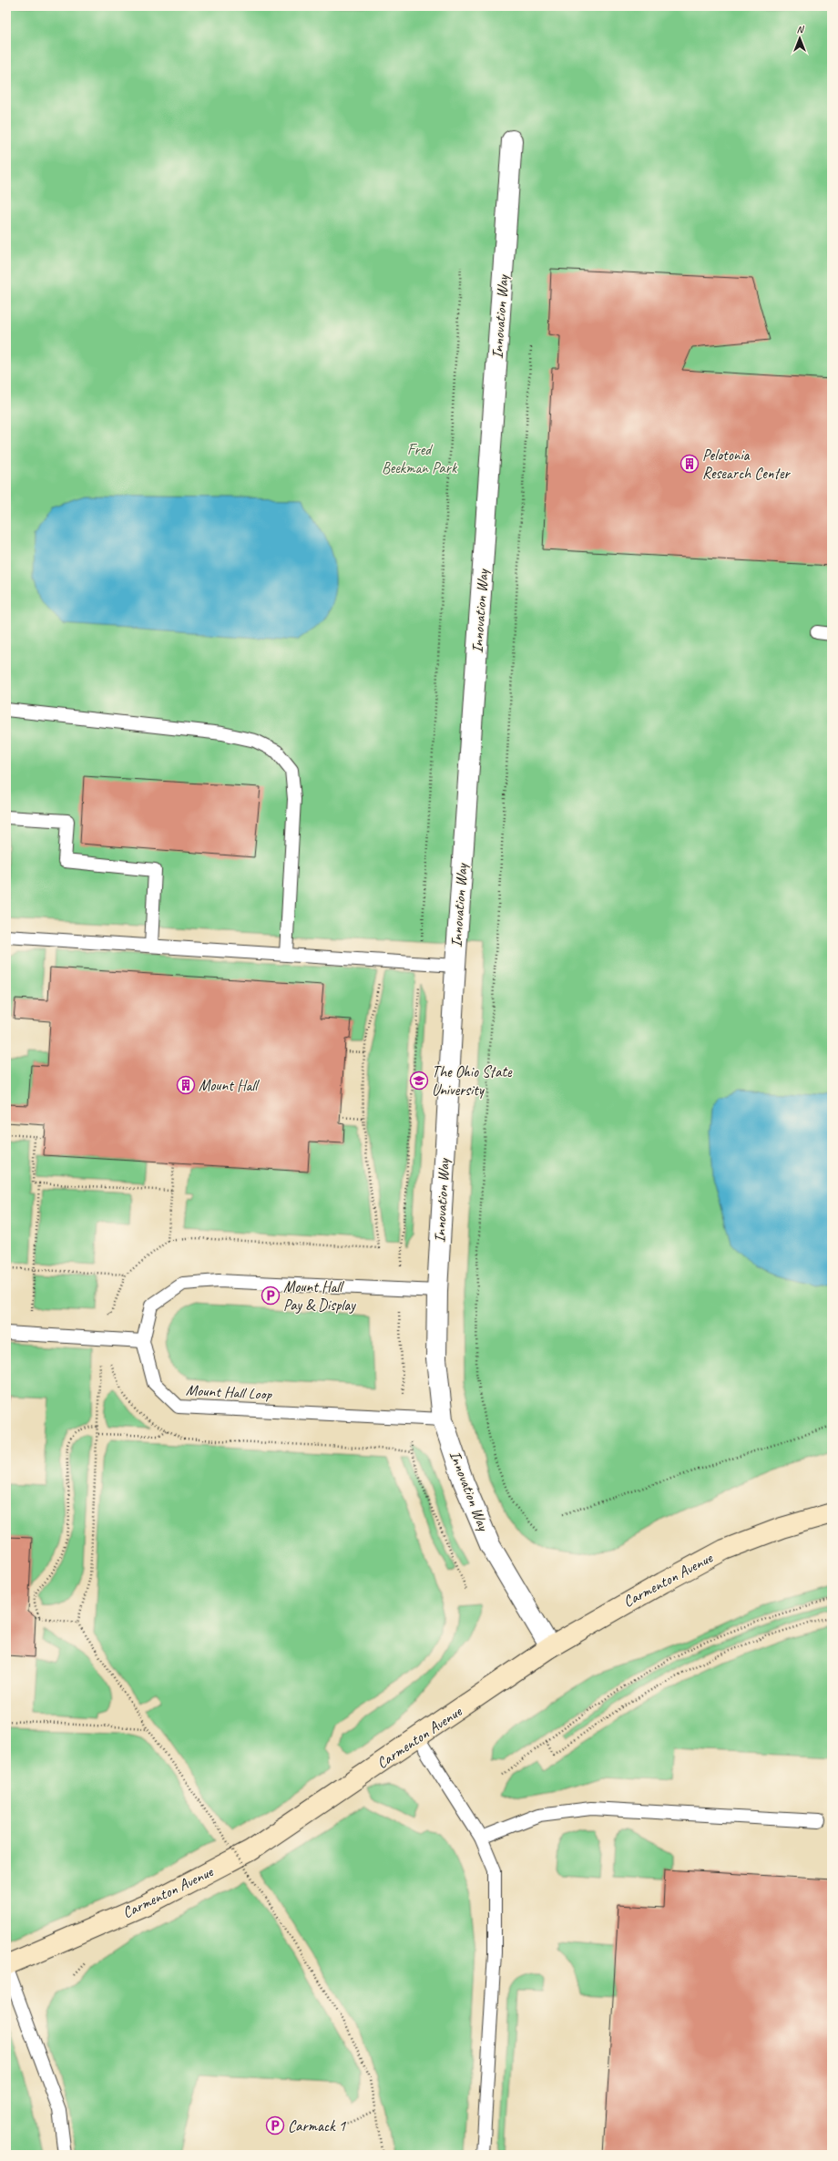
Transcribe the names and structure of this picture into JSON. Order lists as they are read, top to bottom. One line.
{"streets":{"street":["Innovation Way","Carmenton Avenue"],"lane":["Mount Hall Loop"]},"crossings":[["Innovation Way","Mount Hall Loop"],["Innovation Way","Carmenton Avenue"]],"parks":["Fred Beekman Park"],"places":{"building":["Pelotonia Research Center","Mount Hall"],"school or university":["The Ohio State University"],"parking":["Mount Hall Pay & Display","Carmack 1"]},"north":"top"}
